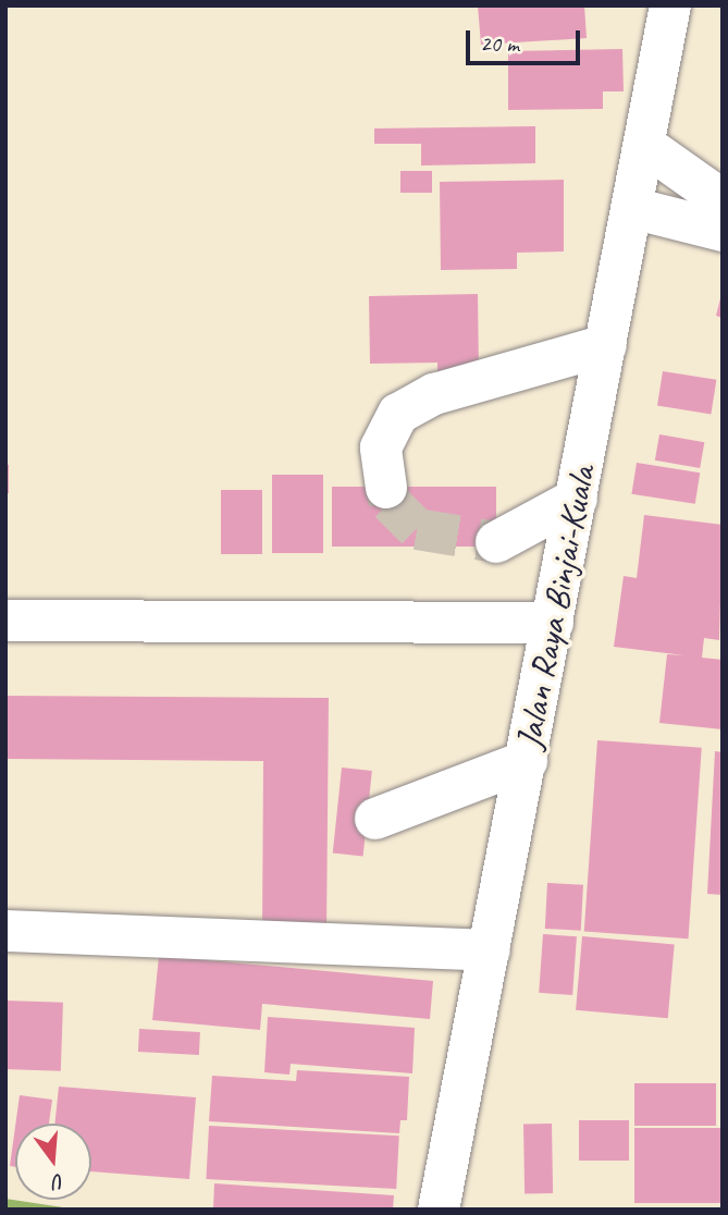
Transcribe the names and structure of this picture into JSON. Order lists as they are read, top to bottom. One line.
{"streets":{"main road":["Jalan Raya Binjai-Kuala"]},"scale_bar":"20 m","north":"bottom"}
